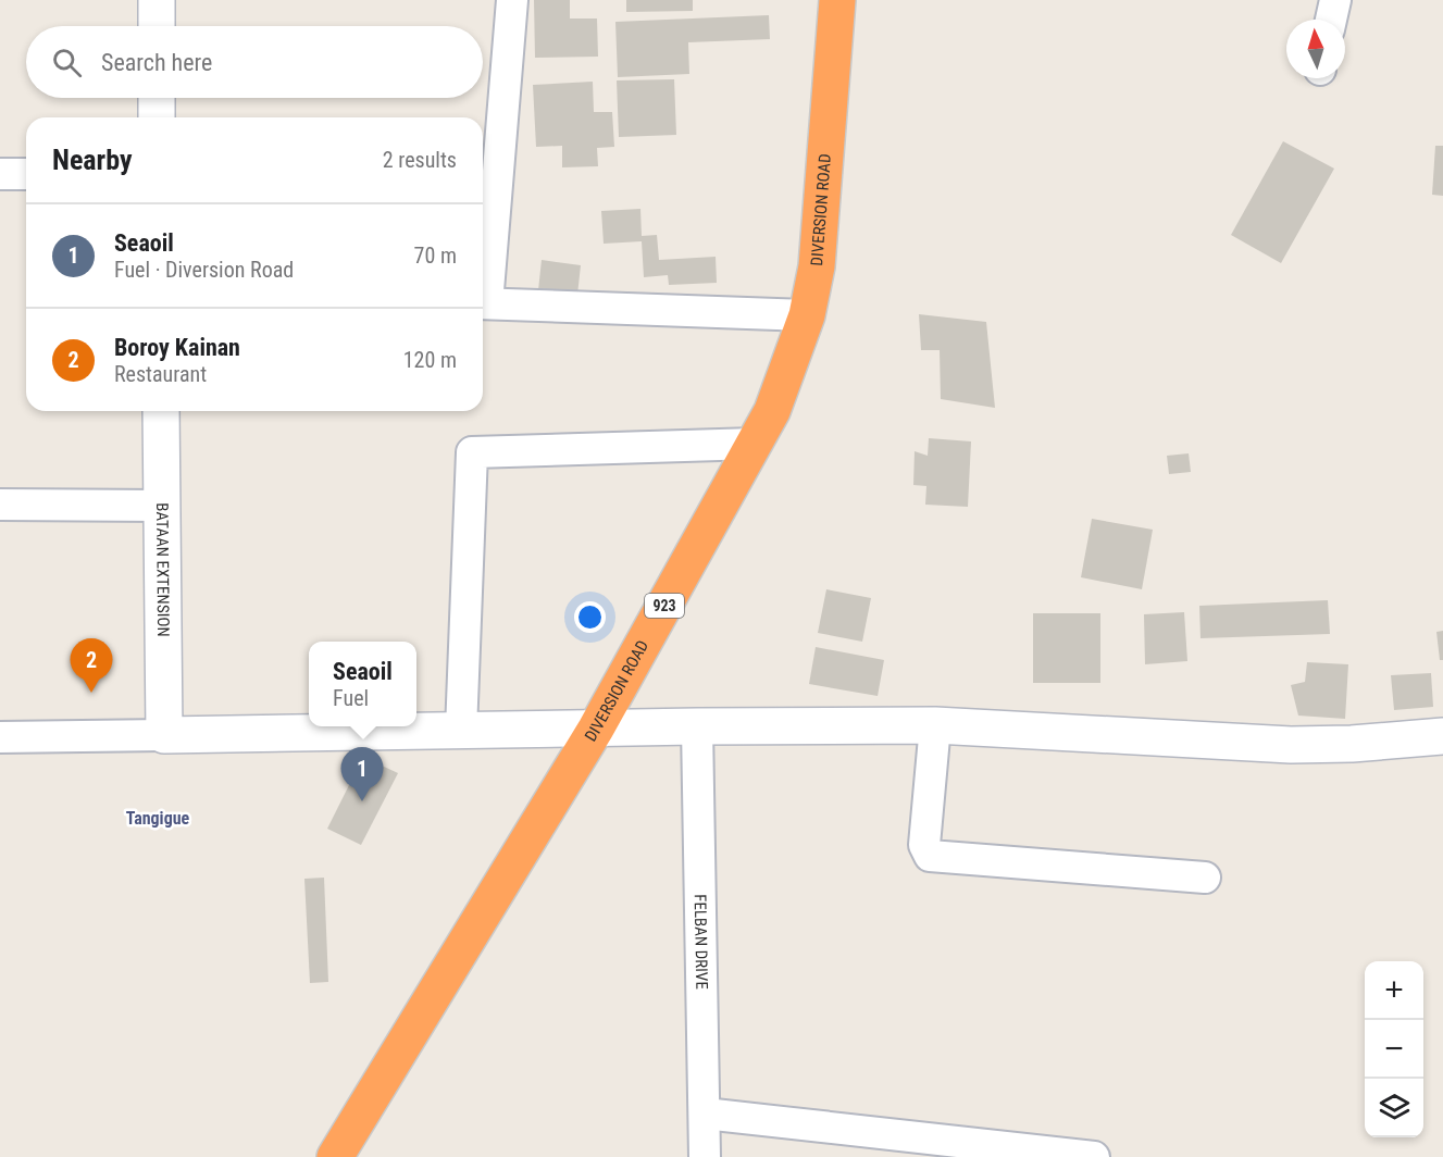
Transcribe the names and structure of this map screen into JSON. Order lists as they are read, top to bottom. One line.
{"streets":{"highway":["DIVERSION ROAD","923"],"street":["BATAAN EXTENSION","FELBAN DRIVE"]},"districts":["Tangigue"],"north":"top","page":{"search":"Search here","heading":["Nearby","2 results"],"list":[{"mark":"1","name":"Seaoil","note":"Fuel · Diversion Road","value":"70 m"},{"mark":"2","name":"Boroy Kainan","note":"Restaurant","value":"120 m"}],"pins":["2","1"],"popup":["Seaoil","Fuel"],"map_buttons":["+","−"]}}
